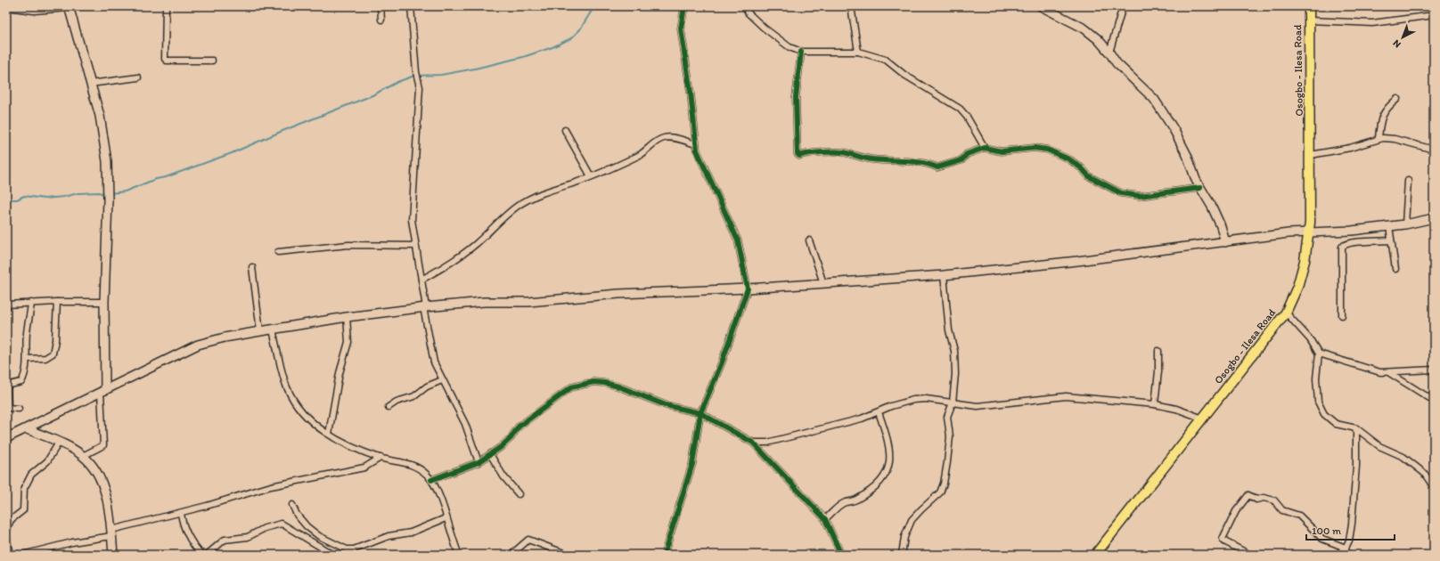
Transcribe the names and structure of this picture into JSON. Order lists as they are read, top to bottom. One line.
{"streets":{"main road":["Osogbo - Ilesa Road"]},"scale_bar":"100 m","north":"bottom left"}
